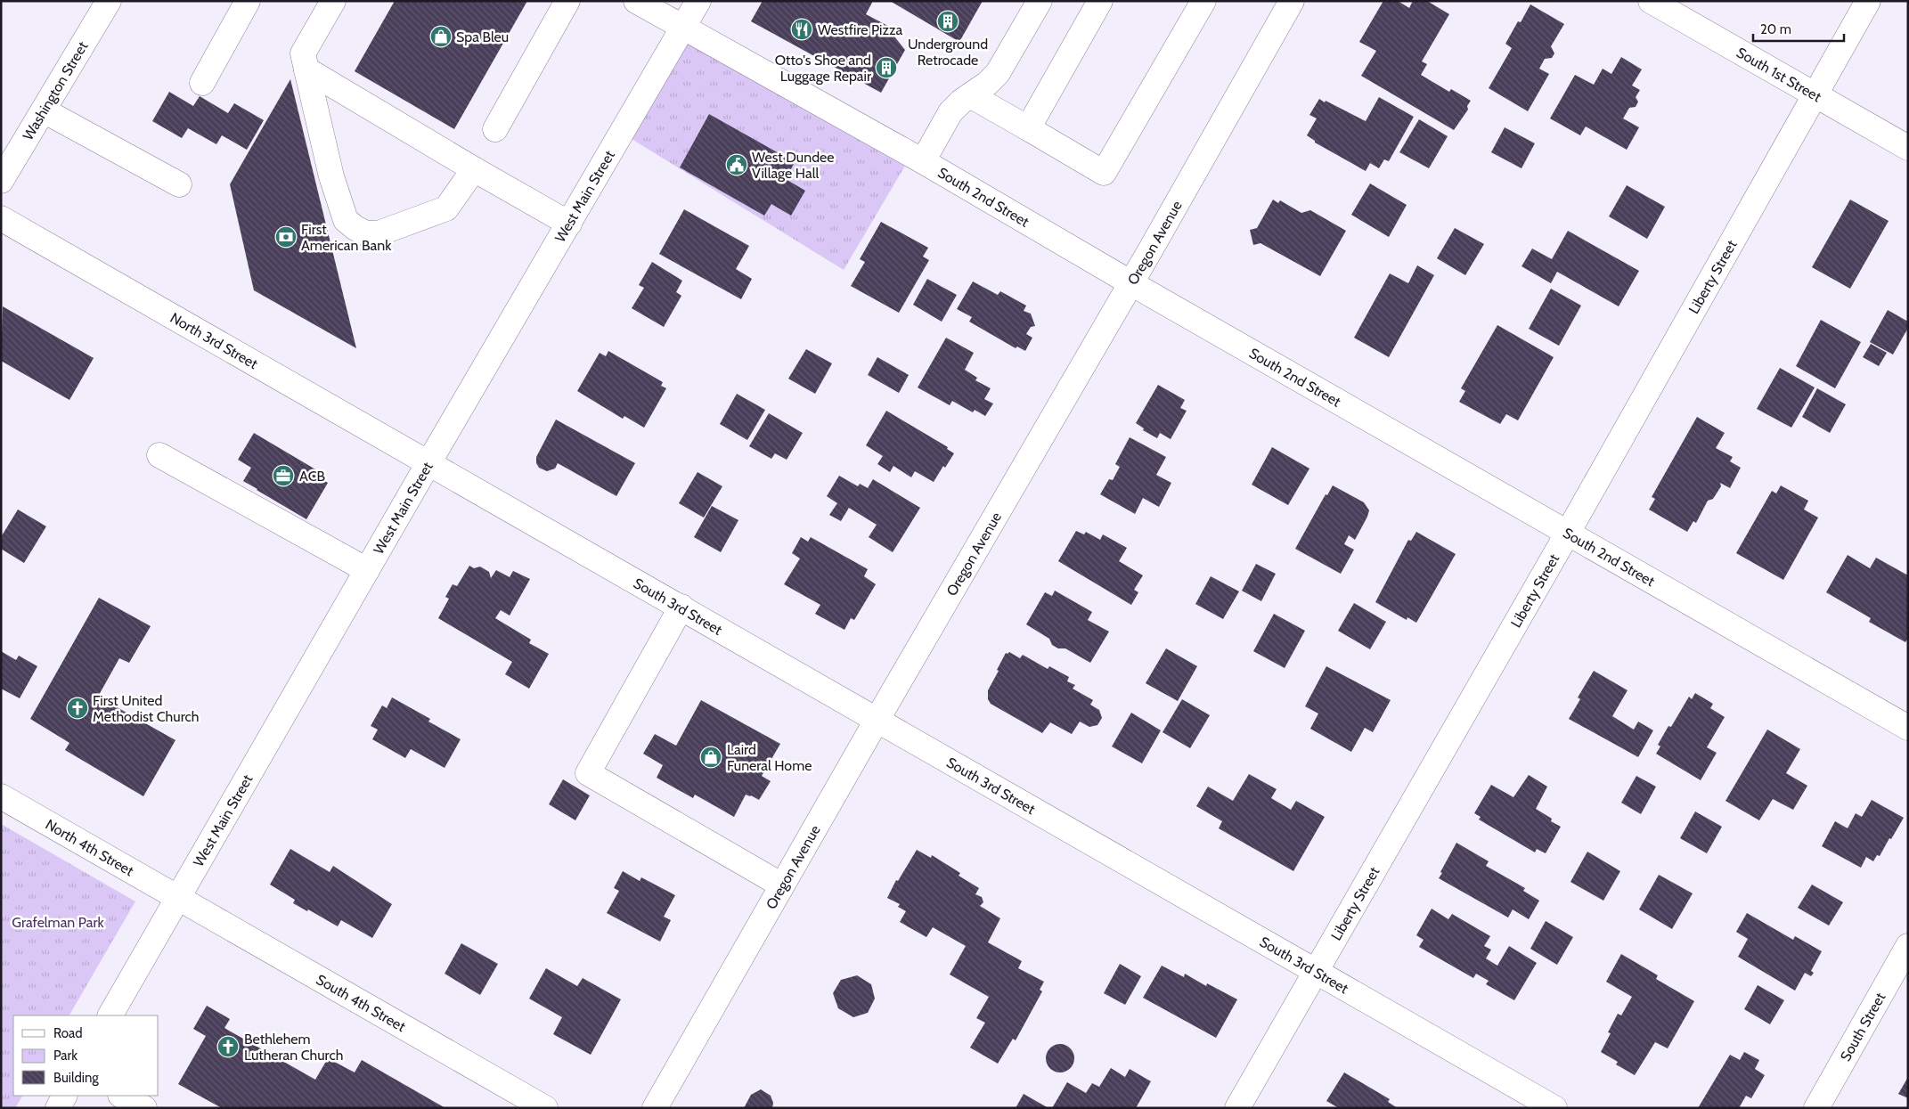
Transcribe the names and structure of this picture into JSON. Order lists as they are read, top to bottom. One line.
{"streets":{"street":["South 1st Street","Washington Street","West Main Street","South 2nd Street","Oregon Avenue","Liberty Street","North 3rd Street","South 3rd Street","North 4th Street","South 4th Street","South Street"]},"crossings":[["South 1st Street","Liberty Street"],["West Main Street","South 2nd Street"],["West Main Street","North 3rd Street"],["West Main Street","South 3rd Street"],["West Main Street","North 4th Street"],["West Main Street","South 4th Street"],["South 2nd Street","Oregon Avenue"],["South 2nd Street","Liberty Street"],["Oregon Avenue","South 3rd Street"],["Liberty Street","South 3rd Street"],["North 3rd Street","South 3rd Street"],["North 4th Street","South 4th Street"]],"parks":["Grafelman Park"],"places":{"building":["Underground Retrocade","Otto's Shoe and Luggage Repair"],"restaurant":["Westfire Pizza"],"shop":["Spa Bleu","Laird Funeral Home"],"public building":["West Dundee Village Hall"],"bank":["First American Bank"],"office":["ACB"],"church":["First United Methodist Church","Bethlehem Lutheran Church"]},"legend":["Road","Park","Building"],"scale_bar":"20 m"}
